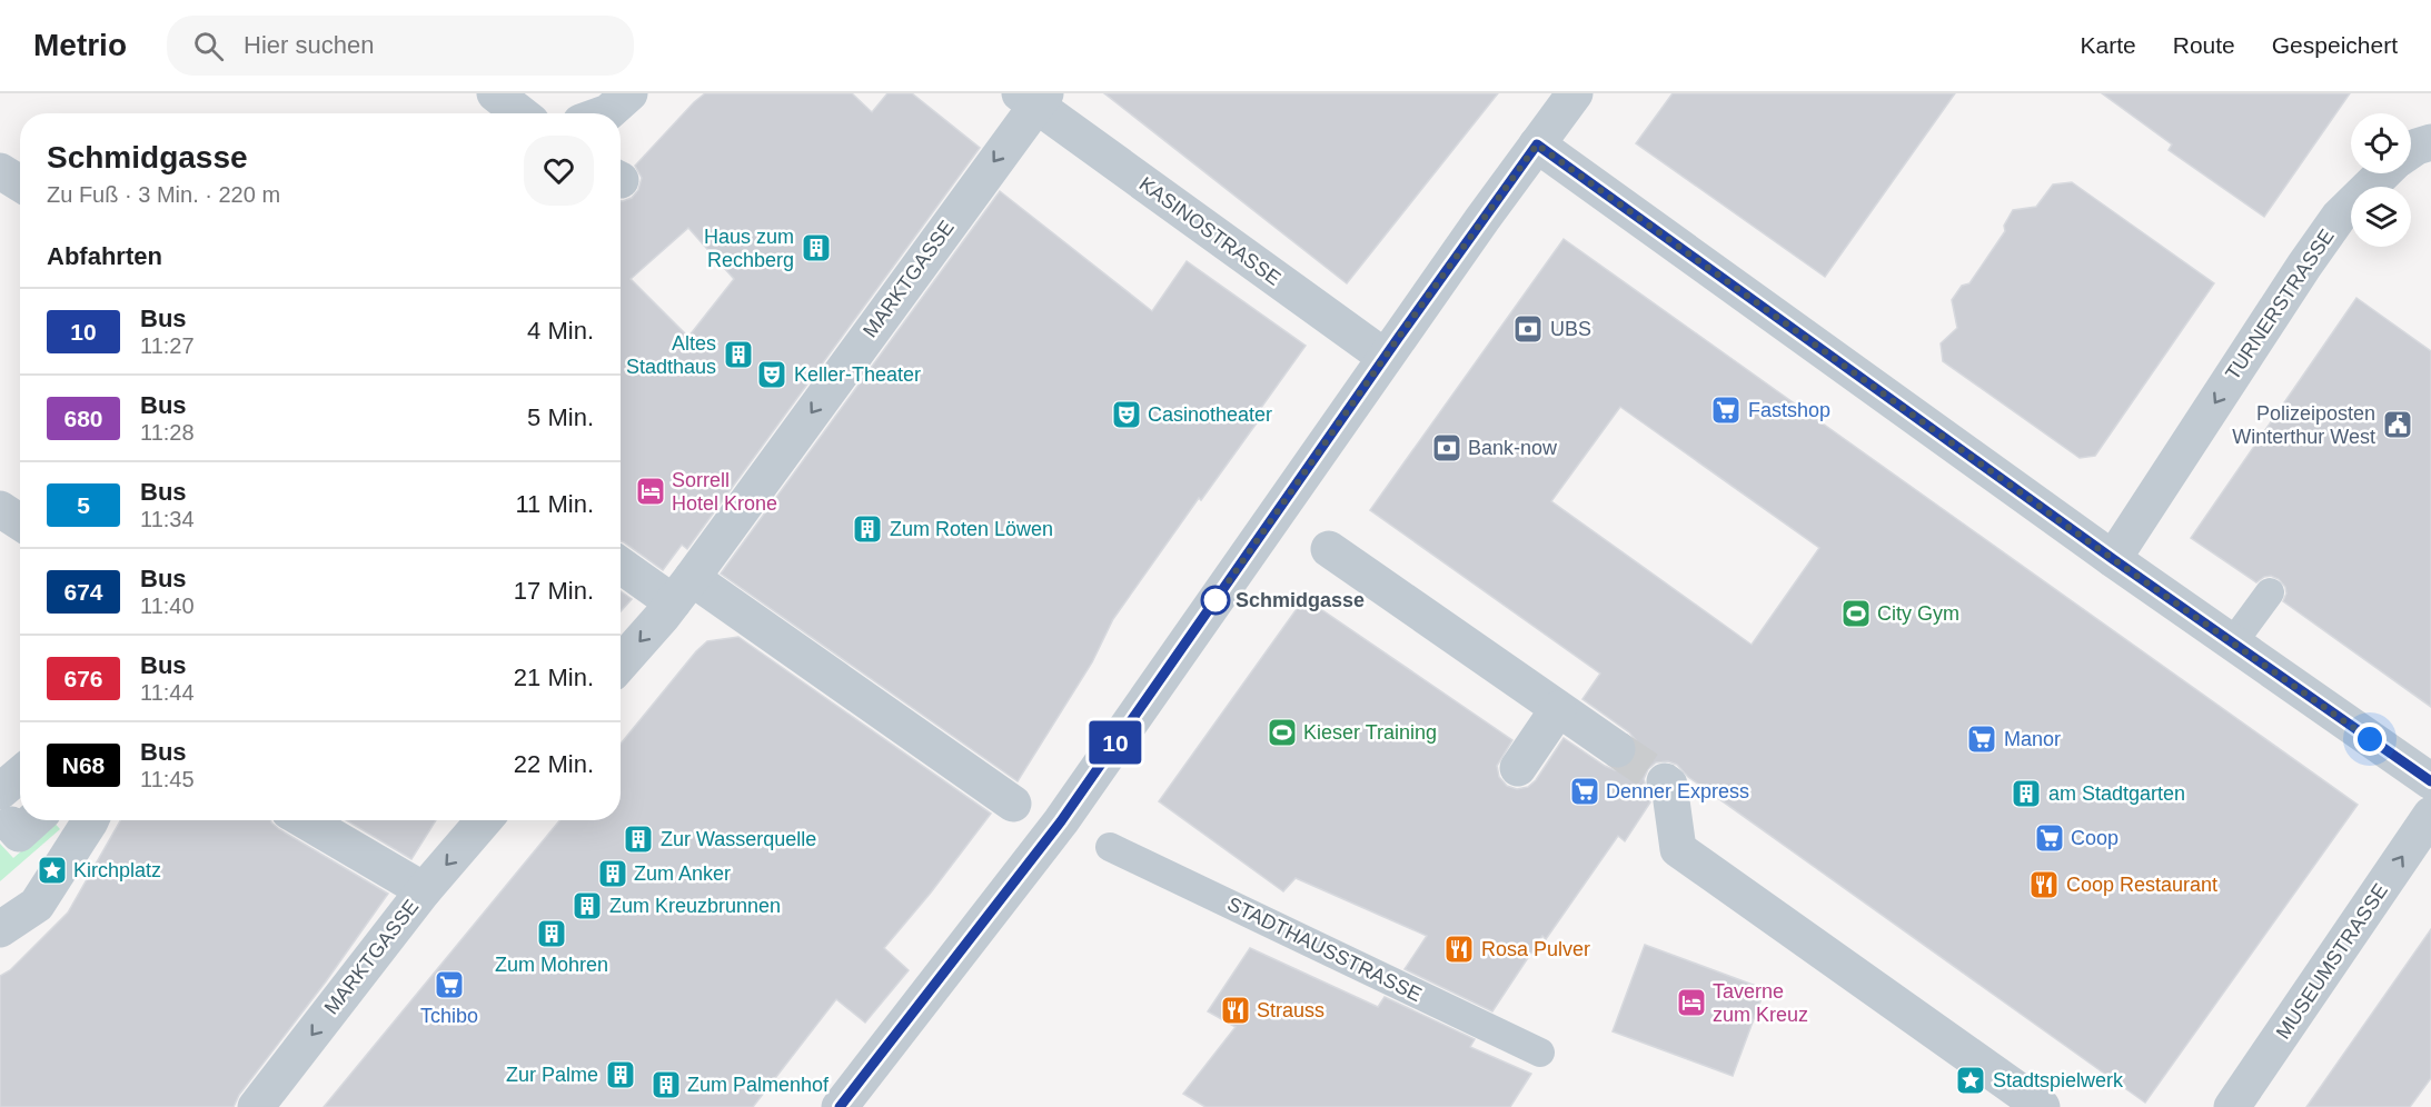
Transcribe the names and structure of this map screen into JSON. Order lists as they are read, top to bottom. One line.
{"streets":{"street":["KASINOSTRASSE","MARKTGASSE","TURNERSTRASSE","MUSEUMSTRASSE"],"lane":["STADTHAUSSTRASSE"]},"crossings":[["KASINOSTRASSE","MARKTGASSE"]],"one_way":["MARKTGASSE","TURNERSTRASSE","MUSEUMSTRASSE"],"places":{"building":["Haus zum Rechberg","Altes Stadthaus","Zum Roten Löwen","am Stadtgarten","Zur Wasserquelle","Zum Anker","Zum Kreuzbrunnen","Zum Mohren","Zur Palme","Zum Palmenhof"],"bank":["UBS","Bank-now"],"theatre":["Keller-Theater","Casinotheater"],"supermarket":["Fastshop","Manor","Denner Express","Coop","Tchibo"],"public building":["Polizeiposten Winterthur West"],"hotel":["Sorrell Hotel Krone","Taverne zum Kreuz"],"other":["Schmidgasse"],"sports":["City Gym","Kieser Training"],"place":["Kirchplatz","Stadtspielwerk"],"restaurant":["Coop Restaurant","Rosa Pulver","Strauss"]},"lines":["bus line 10"],"page":{"header":"Metrio","search":"Hier suchen","nav":["Karte","Route","Gespeichert"],"on_map":"10","heading":[["Schmidgasse","Zu Fuß · 3 Min. · 220 m"],"Abfahrten"],"list":[{"mark":"10","name":"Bus","note":"11:27","value":"4 Min."},{"mark":"680","name":"Bus","note":"11:28","value":"5 Min."},{"mark":"5","name":"Bus","note":"11:34","value":"11 Min."},{"mark":"674","name":"Bus","note":"11:40","value":"17 Min."},{"mark":"676","name":"Bus","note":"11:44","value":"21 Min."},{"mark":"N68","name":"Bus","note":"11:45","value":"22 Min."}]}}
